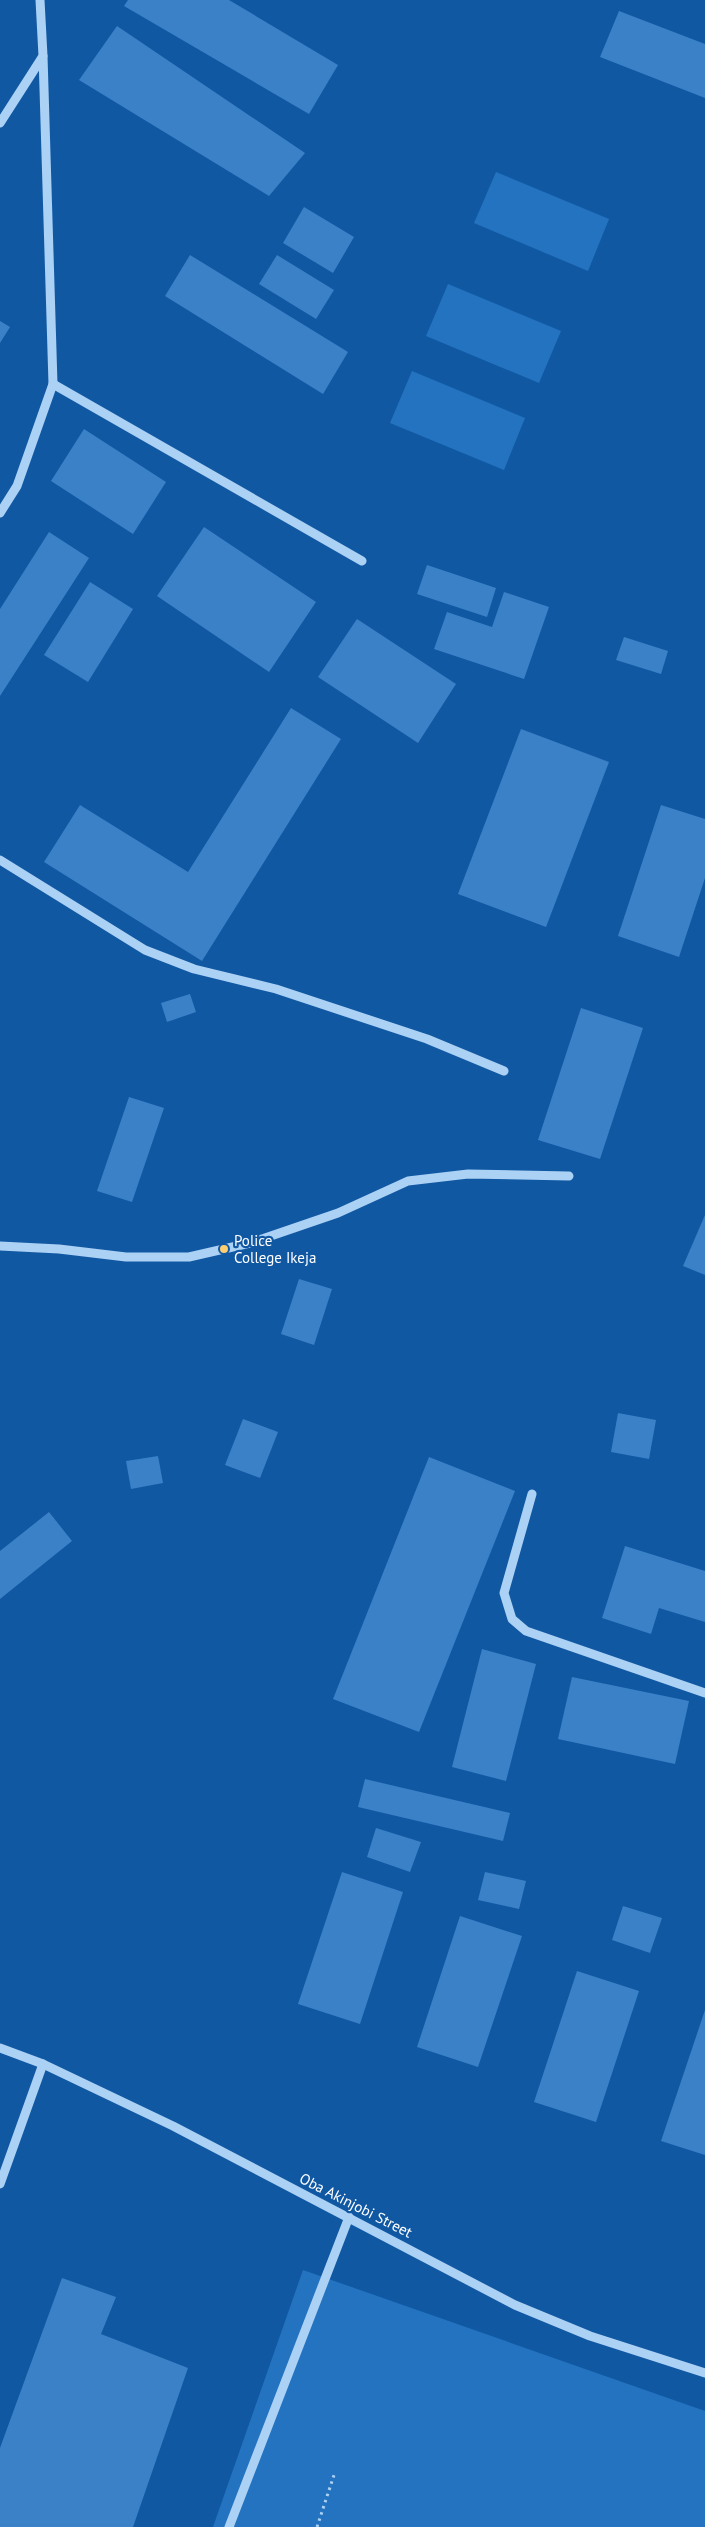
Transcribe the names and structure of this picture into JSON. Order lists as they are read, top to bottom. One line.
{"streets":{"street":["Oba Akinjobi Street"]},"places":["Police College Ikeja"]}
